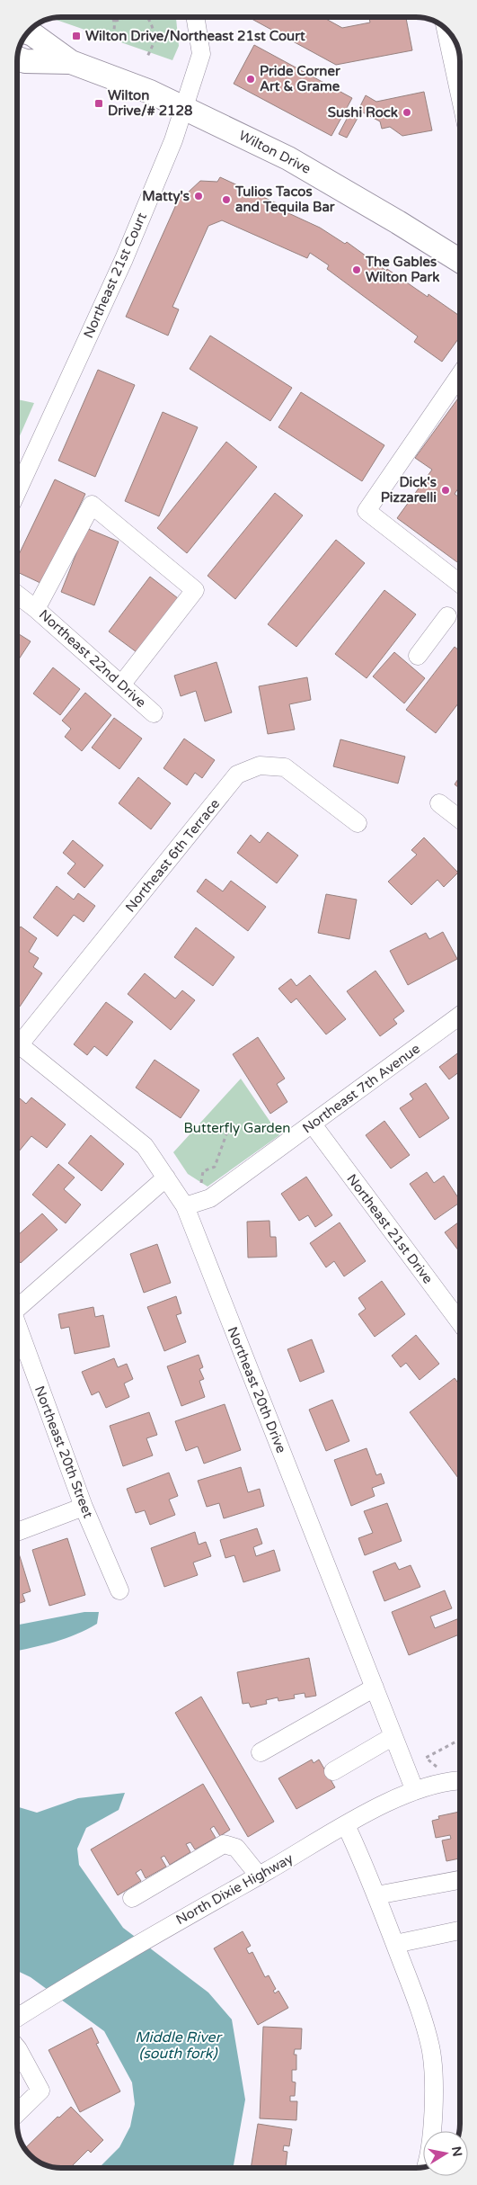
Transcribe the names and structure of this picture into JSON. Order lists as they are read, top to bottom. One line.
{"streets":{"main road":["Wilton Drive"],"street":["Northeast 21st Court","Northeast 22nd Drive","Northeast 6th Terrace","Northeast 7th Avenue","Northeast 21st Drive","Northeast 20th Drive","Northeast 20th Street","North Dixie Highway"]},"crossings":[["Wilton Drive","Northeast 21st Court"],["Northeast 7th Avenue","Northeast 21st Drive"],["Northeast 7th Avenue","Northeast 20th Drive"],["Northeast 20th Drive","North Dixie Highway"]],"water":["Middle River (south fork)"],"parks":["Butterfly Garden"],"places":{"transit":["Wilton Drive/Northeast 21st Court","Wilton Drive/# 2128"],"other":["Pride Corner Art & Grame","Sushi Rock","Matty's","Tulios Tacos and Tequila Bar","The Gables Wilton Park","Dick's Pizzarelli"]},"north":"right"}
